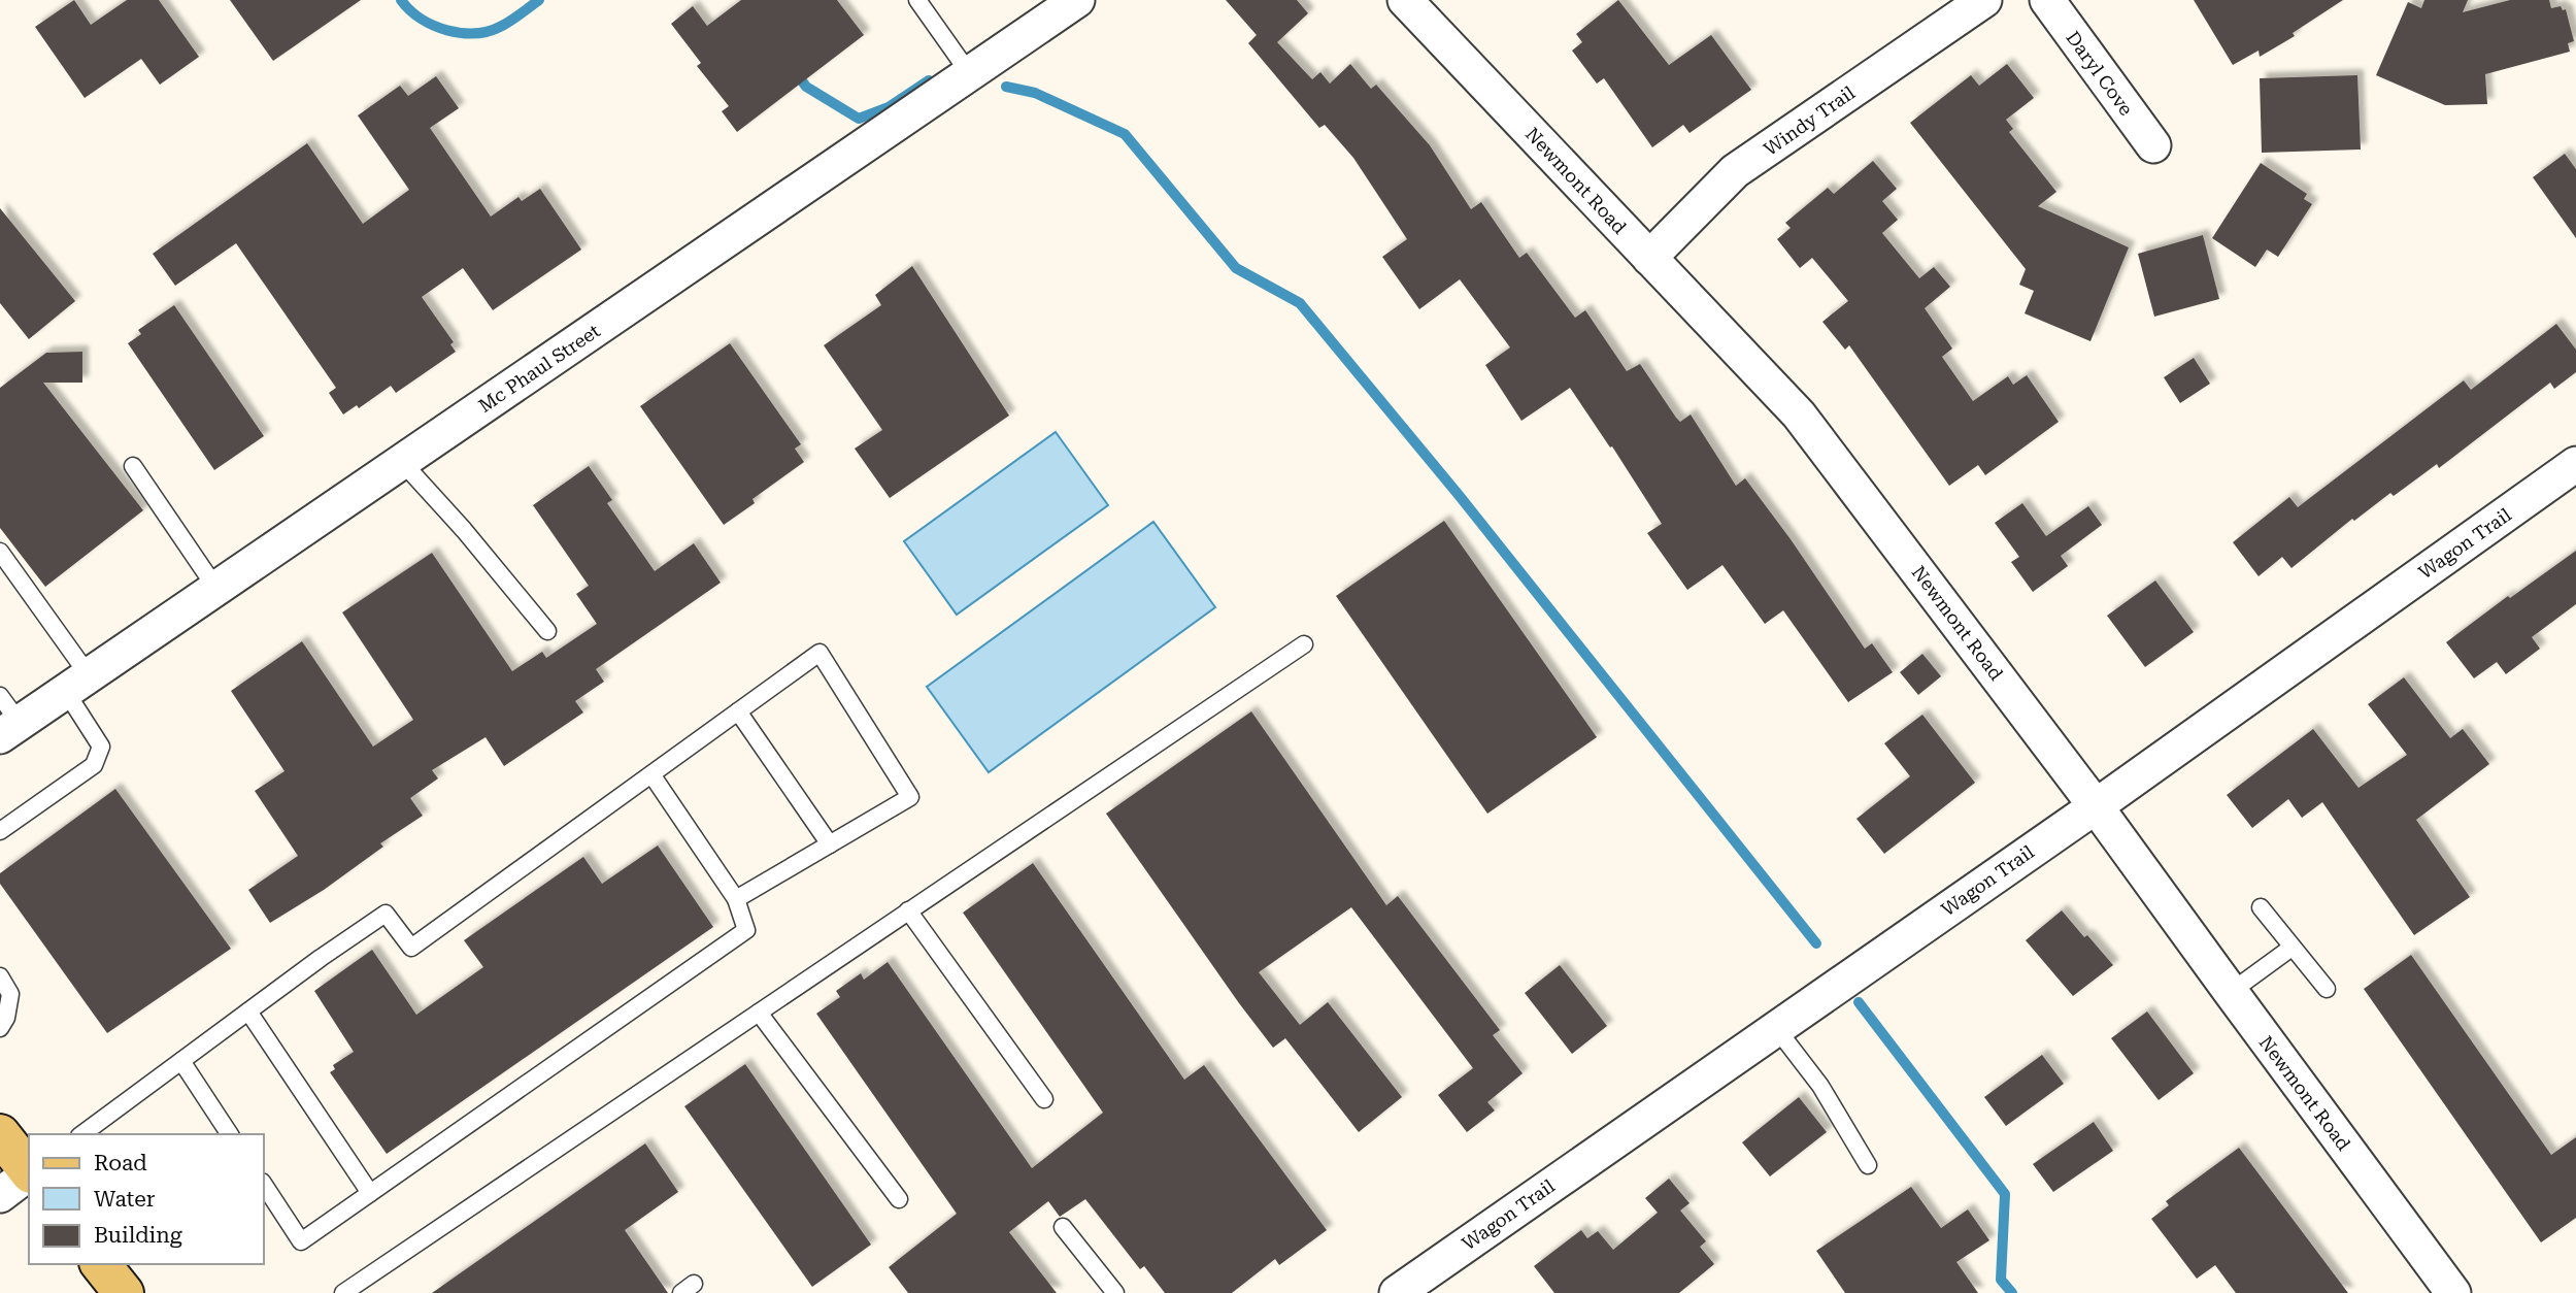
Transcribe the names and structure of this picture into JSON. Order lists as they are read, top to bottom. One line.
{"streets":{"street":["Daryl Cove","Windy Trail","Newmont Road","Mc Phaul Street","Wagon Trail"]},"crossings":[["Windy Trail","Newmont Road"],["Newmont Road","Wagon Trail"]],"legend":["Road","Water","Building"]}
